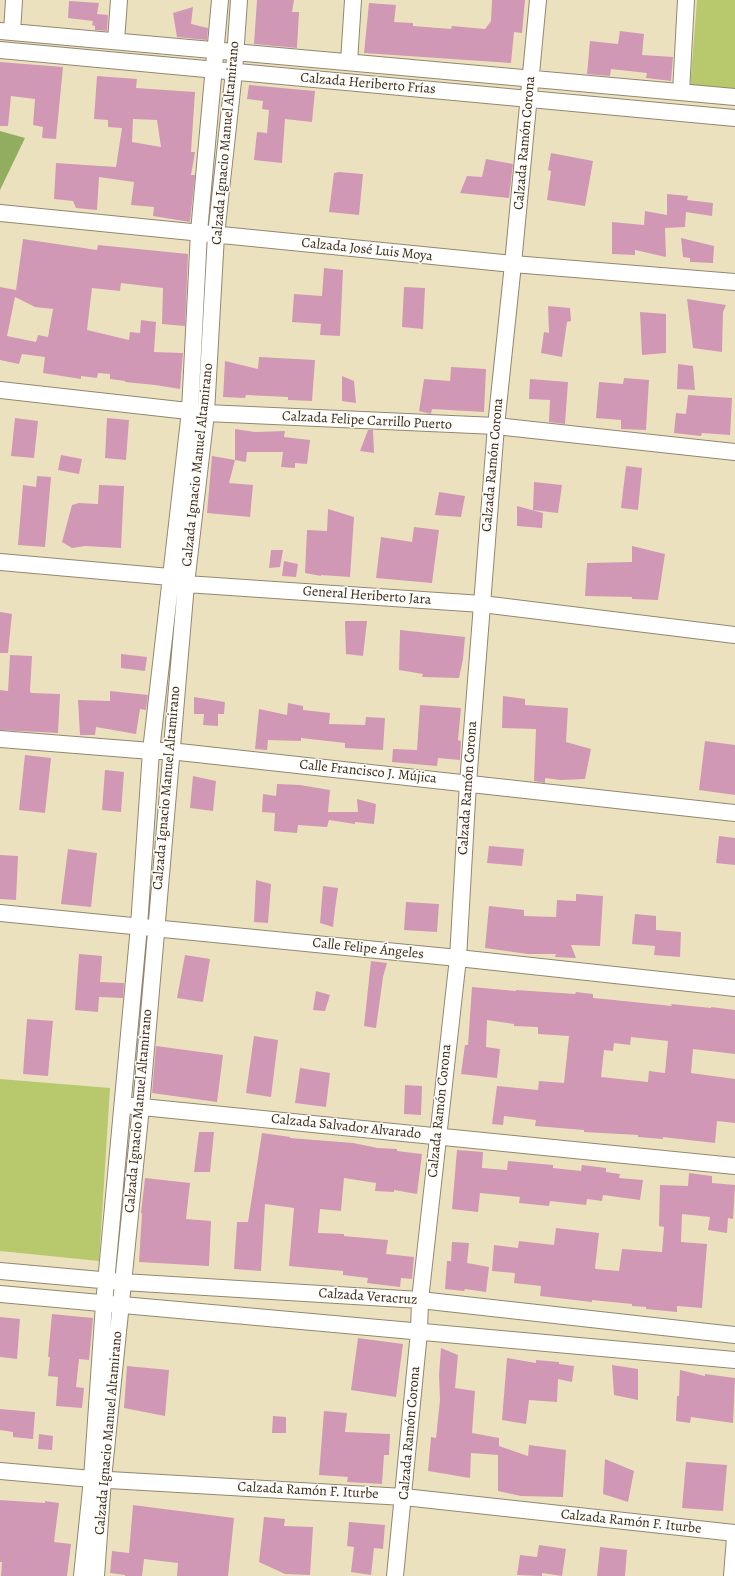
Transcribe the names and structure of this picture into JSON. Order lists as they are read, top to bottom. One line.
{"streets":{"street":["Calzada Heriberto Frías","Calzada Ignacio Manuel Altamirano","Calzada Ramón Corona","Calzada José Luis Moya","Calzada Felipe Carrillo Puerto","General Heriberto Jara","Calle Francisco J. Mújica","Calle Felipe Ángeles","Calzada Salvador Alvarado","Calzada Veracruz","Calzada Ramón F. Iturbe"]},"crossings":[["Calzada Heriberto Frías","Calzada Ignacio Manuel Altamirano"],["Calzada Heriberto Frías","Calzada Ramón Corona"],["Calzada Ignacio Manuel Altamirano","Calzada José Luis Moya"],["Calzada Ignacio Manuel Altamirano","Calzada Felipe Carrillo Puerto"],["Calzada Ignacio Manuel Altamirano","General Heriberto Jara"],["Calzada Ignacio Manuel Altamirano","Calle Francisco J. Mújica"],["Calzada Ignacio Manuel Altamirano","Calle Felipe Ángeles"],["Calzada Ignacio Manuel Altamirano","Calzada Salvador Alvarado"],["Calzada Ignacio Manuel Altamirano","Calzada Veracruz"],["Calzada Ignacio Manuel Altamirano","Calzada Ramón F. Iturbe"],["Calzada Ramón Corona","Calzada José Luis Moya"],["Calzada Ramón Corona","Calzada Felipe Carrillo Puerto"],["Calzada Ramón Corona","General Heriberto Jara"],["Calzada Ramón Corona","Calle Francisco J. Mújica"],["Calzada Ramón Corona","Calle Felipe Ángeles"],["Calzada Ramón Corona","Calzada Salvador Alvarado"],["Calzada Ramón Corona","Calzada Veracruz"],["Calzada Ramón Corona","Calzada Ramón F. Iturbe"]]}
